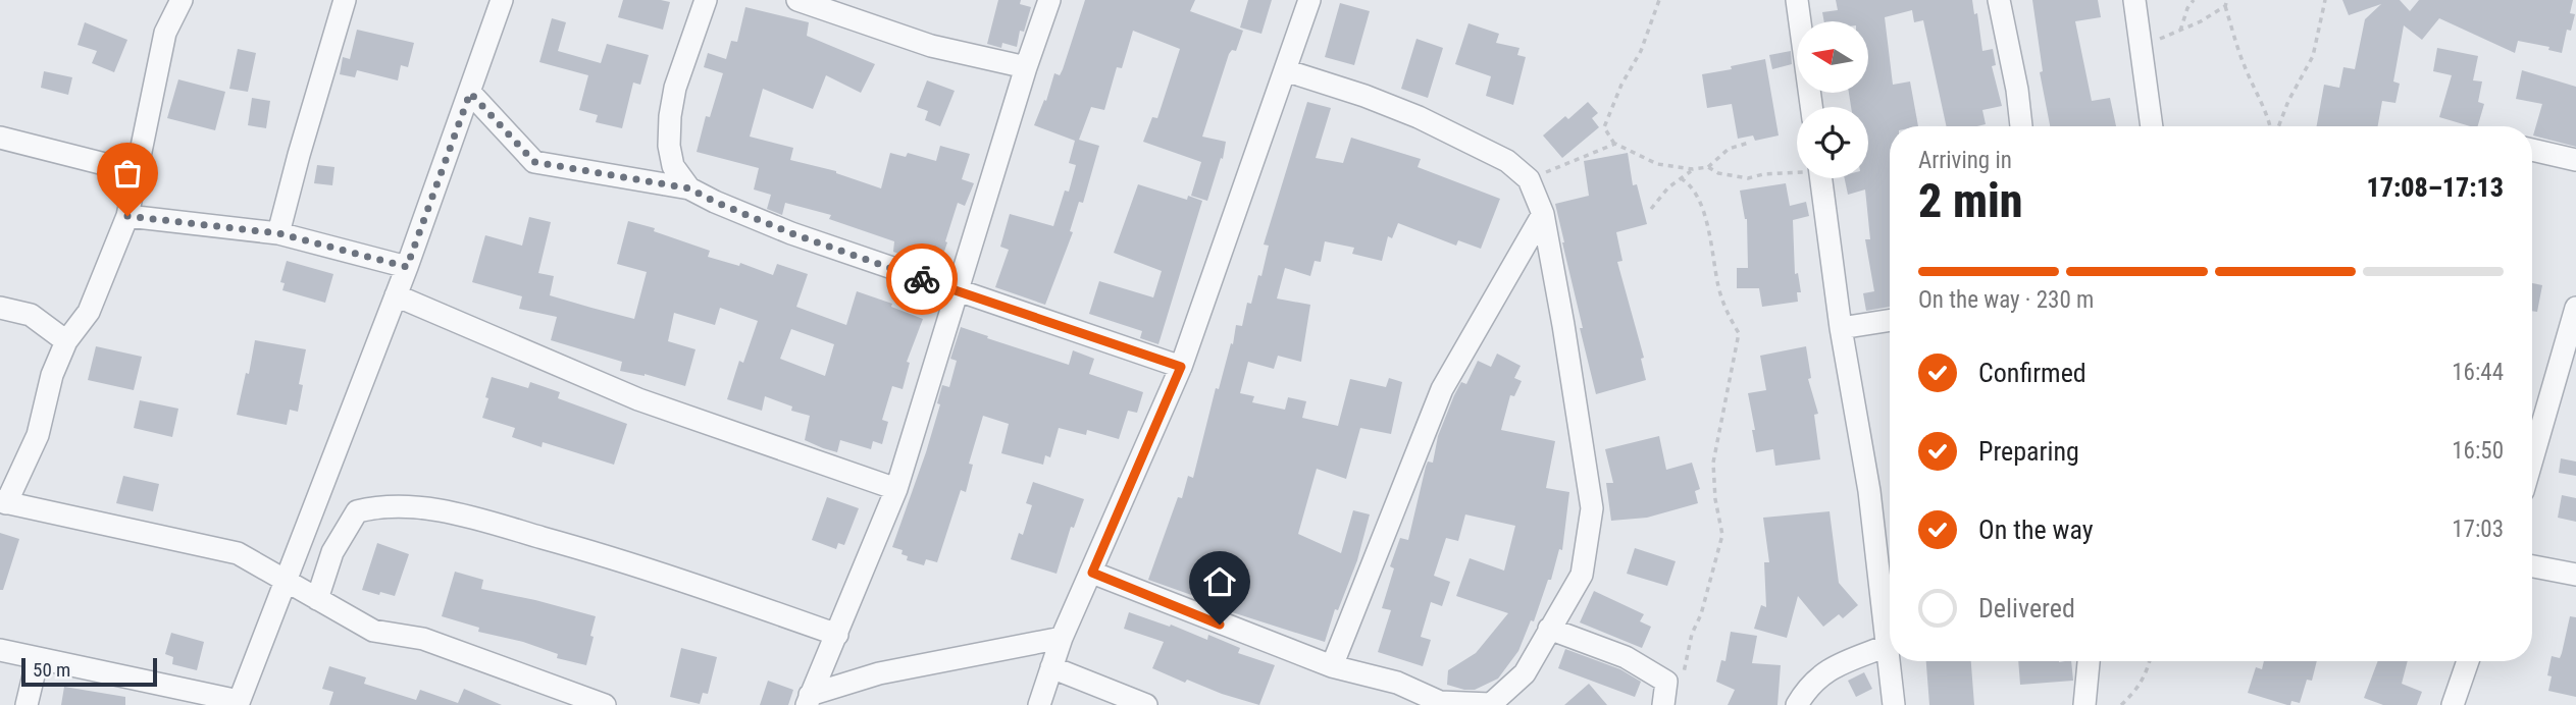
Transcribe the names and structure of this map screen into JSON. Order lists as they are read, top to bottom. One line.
{"scale_bar":"50 m","north":"left","page":{"heading":["2 min","Arriving in","17:08–17:13"],"bar":"On the way · 230 m","list":[["Confirmed","16:44"],["Preparing","16:50"],["On the way","17:03"],"Delivered"],"scale":"50 m"}}
